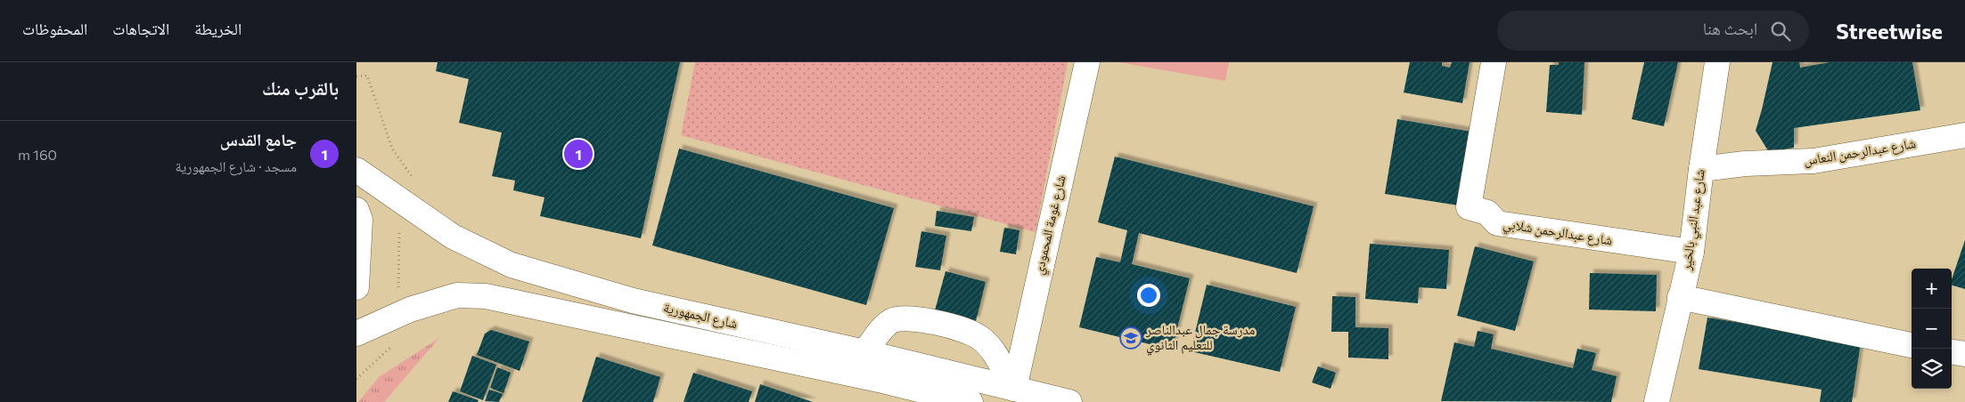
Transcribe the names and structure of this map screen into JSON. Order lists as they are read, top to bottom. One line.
{"streets":{"main road":["شارع عبدالرحمن النعاس","شارع عبد النبي بالخير","شارع غومة المحمودي","شارع عبدالرحمن شلابي","شارع الجمهورية"]},"crossings":[["شارع عبدالرحمن النعاس","شارع عبد النبي بالخير"],["شارع عبد النبي بالخير","شارع عبدالرحمن شلابي"],["شارع غومة المحمودي","شارع الجمهورية"]],"places":{"school or university":["مدرسة جمال عبدالناصر للتعليم الثانوي"]},"page":{"header":"Streetwise","search":"ابحث هنا","nav":["الخريطة","الاتجاهات","المحفوظات"],"heading":"بالقرب منك","list":[{"mark":"1","name":"جامع القدس","note":"مسجد · شارع الجمهورية","value":"160 m"}],"pins":"1","map_buttons":["+","−"]}}
